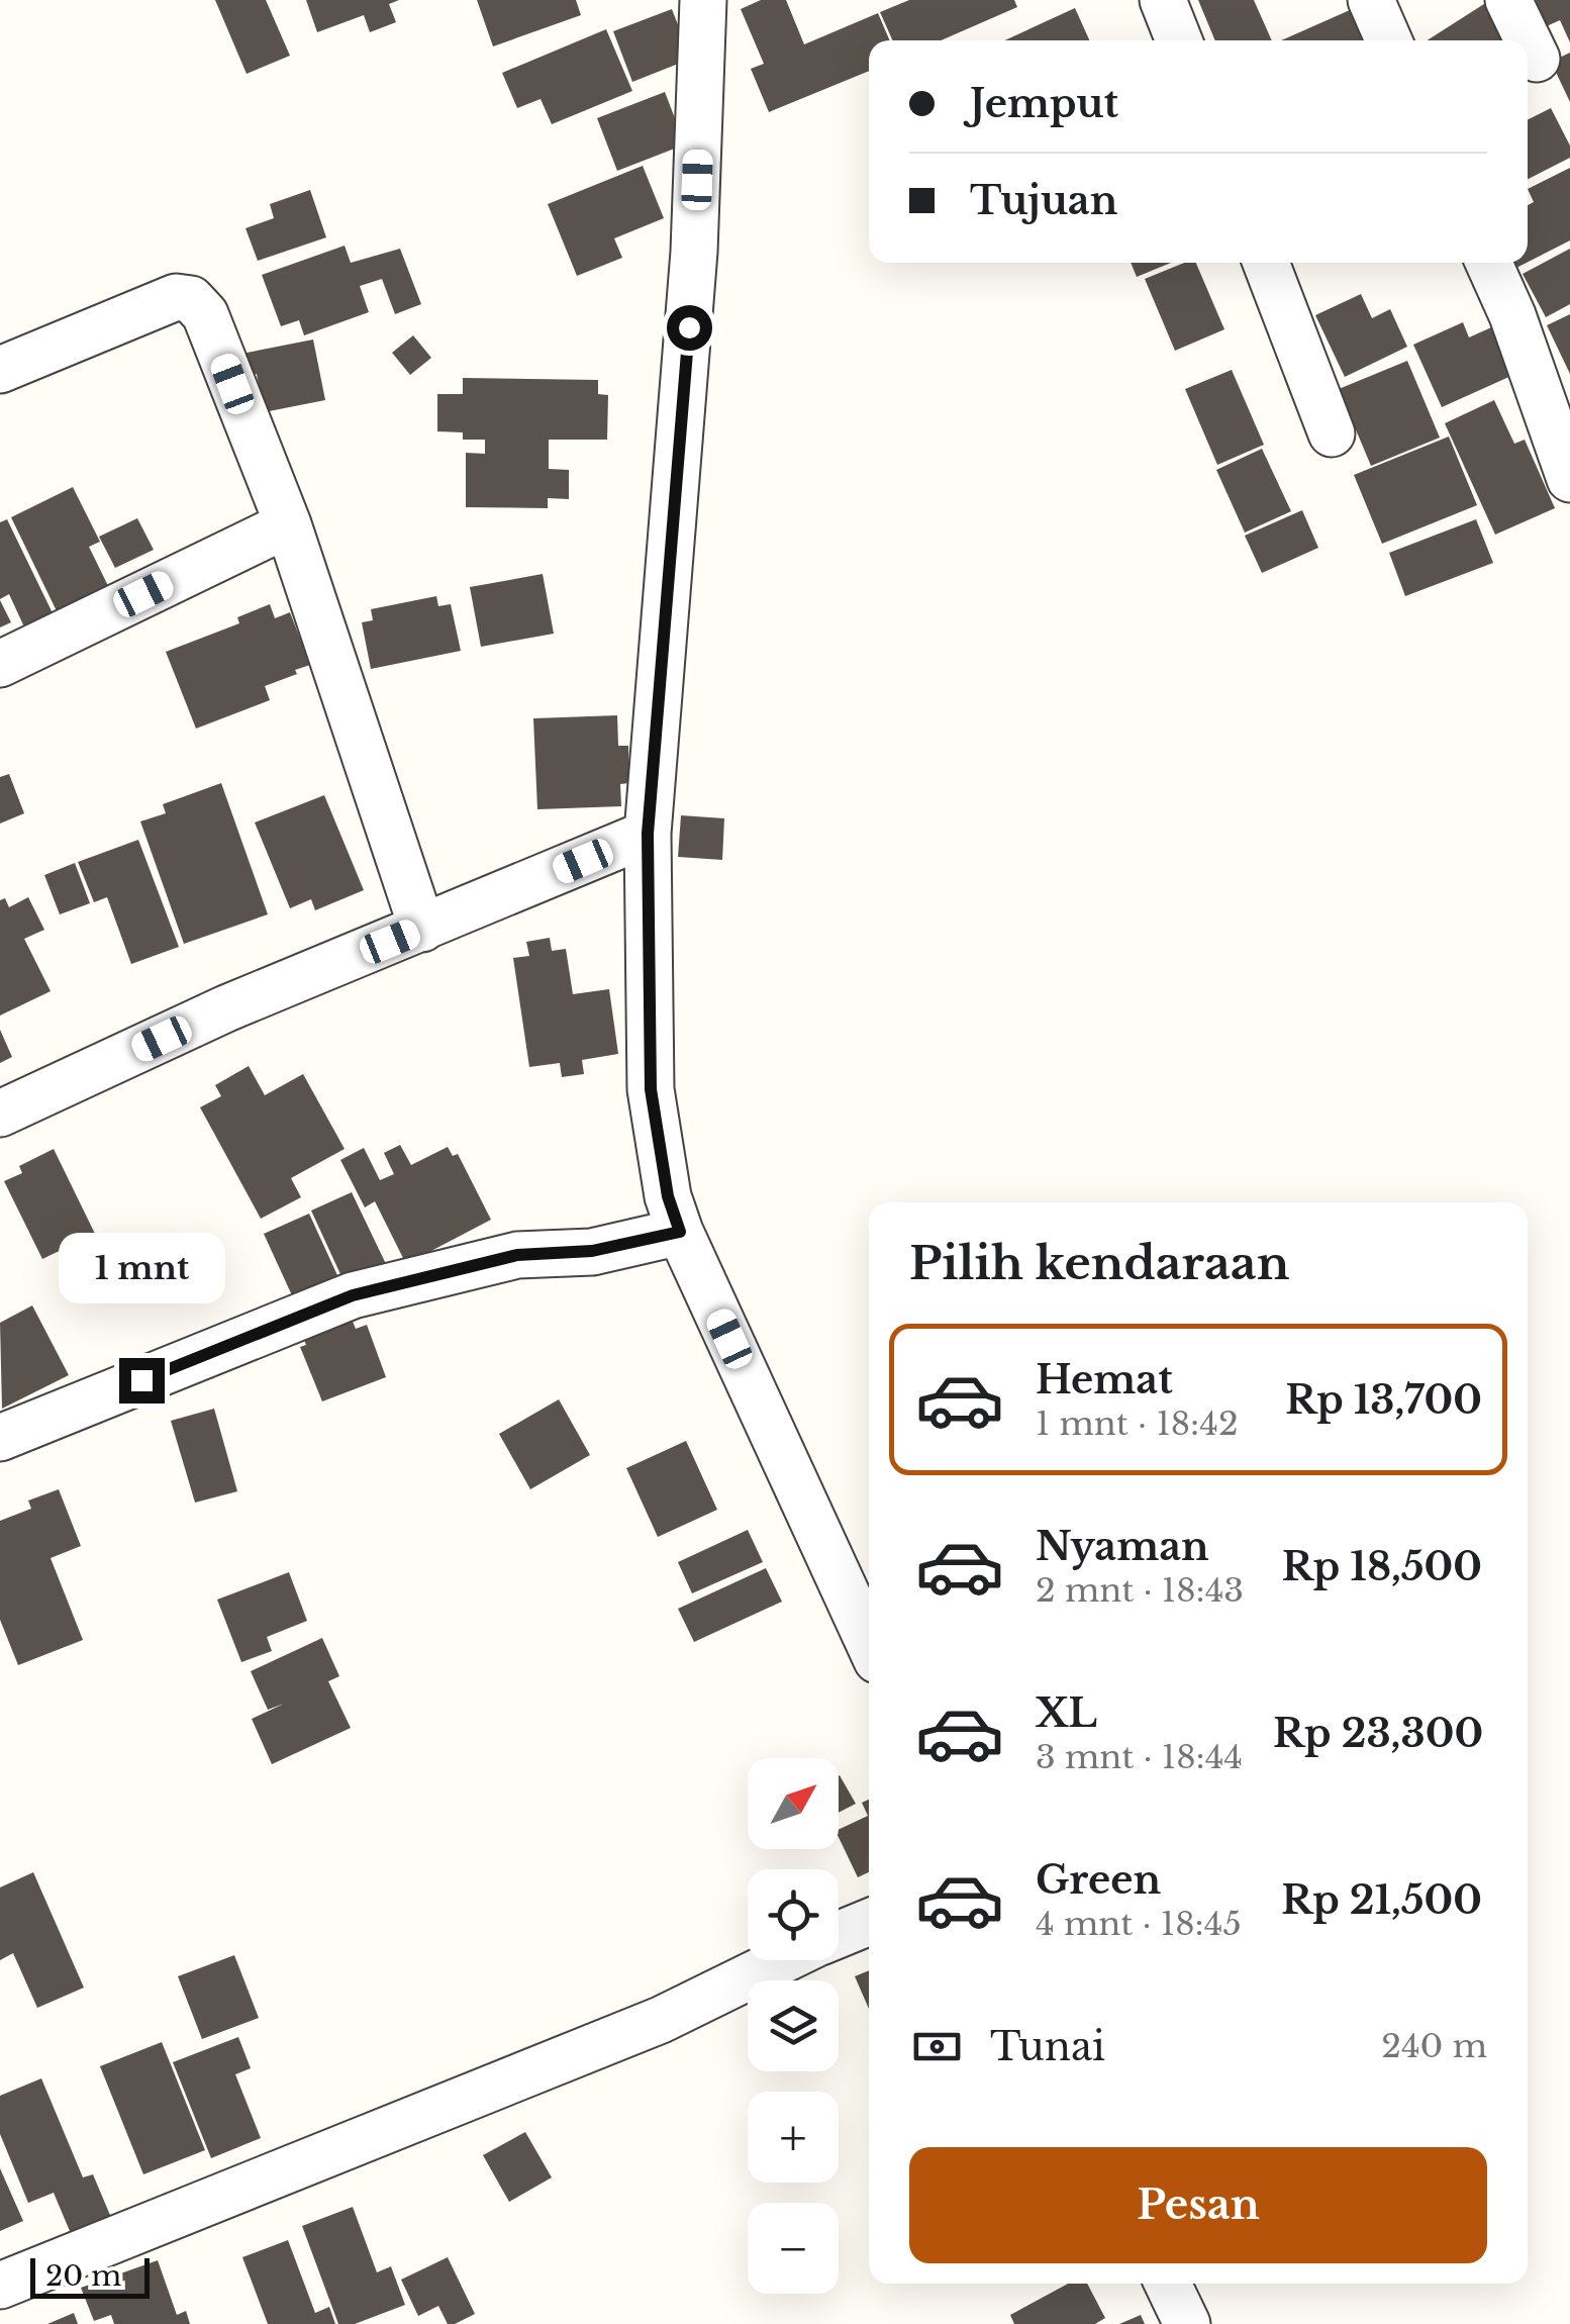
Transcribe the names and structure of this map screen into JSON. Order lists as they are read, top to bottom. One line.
{"scale_bar":"20 m","north":"top right","page":{"banner":["Jemput","Tujuan"],"heading":"Pilih kendaraan","bubble":"1 mnt","list":[{"name":"Hemat","note":"1 mnt · 18:42","value":"Rp 13,700"},{"name":"Nyaman","note":"2 mnt · 18:43","value":"Rp 18,500"},{"name":"XL","note":"3 mnt · 18:44","value":"Rp 23,300"},{"name":"Green","note":"4 mnt · 18:45","value":"Rp 21,500"}],"map_buttons":["+","−"],"pay":["Tunai","240 m"],"buttons":"Pesan","scale":"20 m"}}
